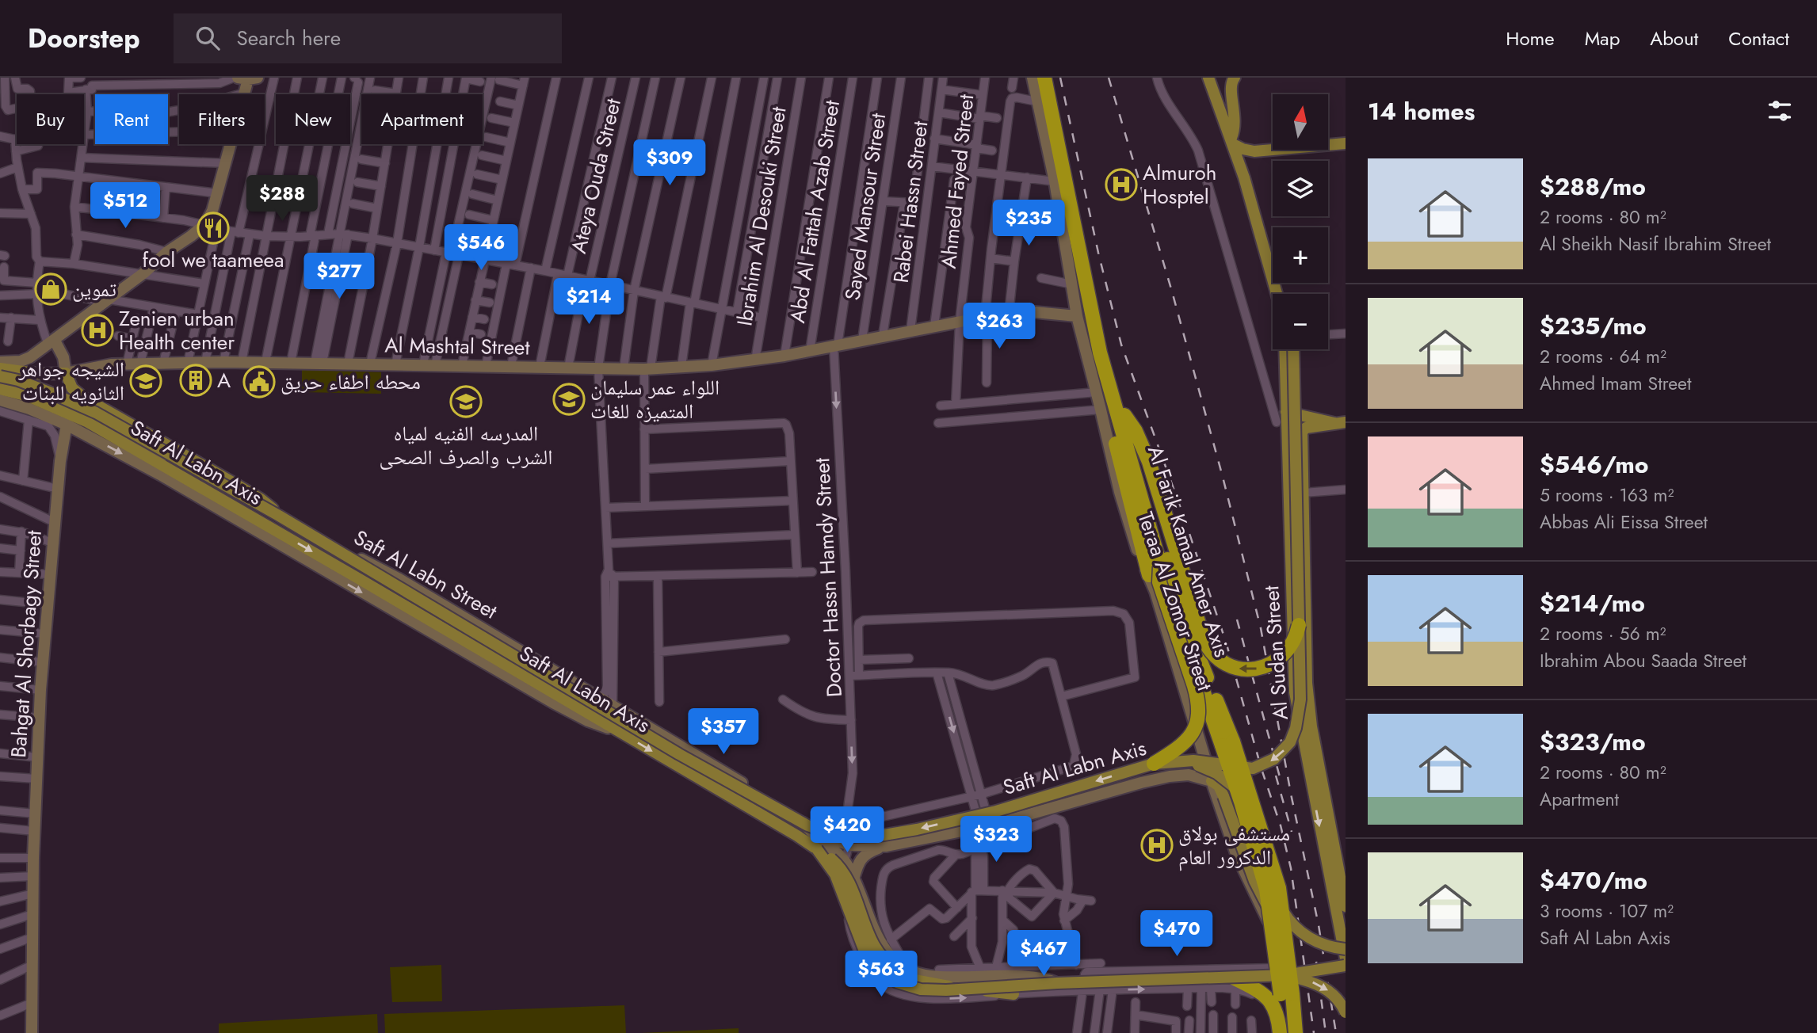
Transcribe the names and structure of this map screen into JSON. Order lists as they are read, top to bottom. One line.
{"streets":{"highway":["Al Farik Kamal Amer Axis"],"main road":["Saft Al Labn Axis","Al Sudan Street"],"street":["Ateya Ouda Street","Ahmed Fayed Street","Rabei Hassn Street","Sayed Mansour Street","Abd Al Fattah Azab Street","Ibrahim Al Desouki Street","Al Mashtal Street","Saft Al Labn Street","Doctor Hassn Hamdy Street","Teraa Al Zomor Street","Bahgat Al Shorbagy Street"]},"crossings":[["Ateya Ouda Street","Al Mashtal Street"],["Ahmed Fayed Street","Al Mashtal Street"],["Rabei Hassn Street","Al Mashtal Street"],["Sayed Mansour Street","Al Mashtal Street"],["Abd Al Fattah Azab Street","Al Mashtal Street"],["Ibrahim Al Desouki Street","Al Mashtal Street"],["Al Mashtal Street","Doctor Hassn Hamdy Street"],["Saft Al Labn Axis","Doctor Hassn Hamdy Street"],["Saft Al Labn Axis","Al Sudan Street"],["Al Farik Kamal Amer Axis","Teraa Al Zomor Street"],["Saft Al Labn Street","Doctor Hassn Hamdy Street"]],"places":{"hospital":["Almuroh Hosptel","Zenien urban Health center","مستشفى بولاق الدكرور العام"],"restaurant":["fool we taameea"],"shop":["تموين"],"building":["A"],"school or university":["الشيجه جواهر الثانويه للبنات","اللواء عمر سليمان المتميزه للغات","المدرسه الفنيه لمياه الشرب والصرف الصحى"],"public building":["محطه اطفاء حريق"]},"north":"top","page":{"header":"Doorstep","search":"Search here","nav":["Home","Map","About","Contact"],"heading":"14 homes","map_buttons":["+","−"],"chip":["Buy","Rent","Filters","New","Apartment"],"price":["$309","$288","$512","$235","$546","$277","$214","$263","$357","$420","$323","$470","$467","$563"],"list":[{"name":"$288/mo","note":"2 rooms · 80 m² · Al Sheikh Nasif Ibrahim Street"},{"name":"$235/mo","note":"2 rooms · 64 m² · Ahmed Imam Street"},{"name":"$546/mo","note":"5 rooms · 163 m² · Abbas Ali Eissa Street"},{"name":"$214/mo","note":"2 rooms · 56 m² · Ibrahim Abou Saada Street"},{"name":"$323/mo","note":"2 rooms · 80 m² · Apartment"},{"name":"$470/mo","note":"3 rooms · 107 m² · Saft Al Labn Axis"}]}}
